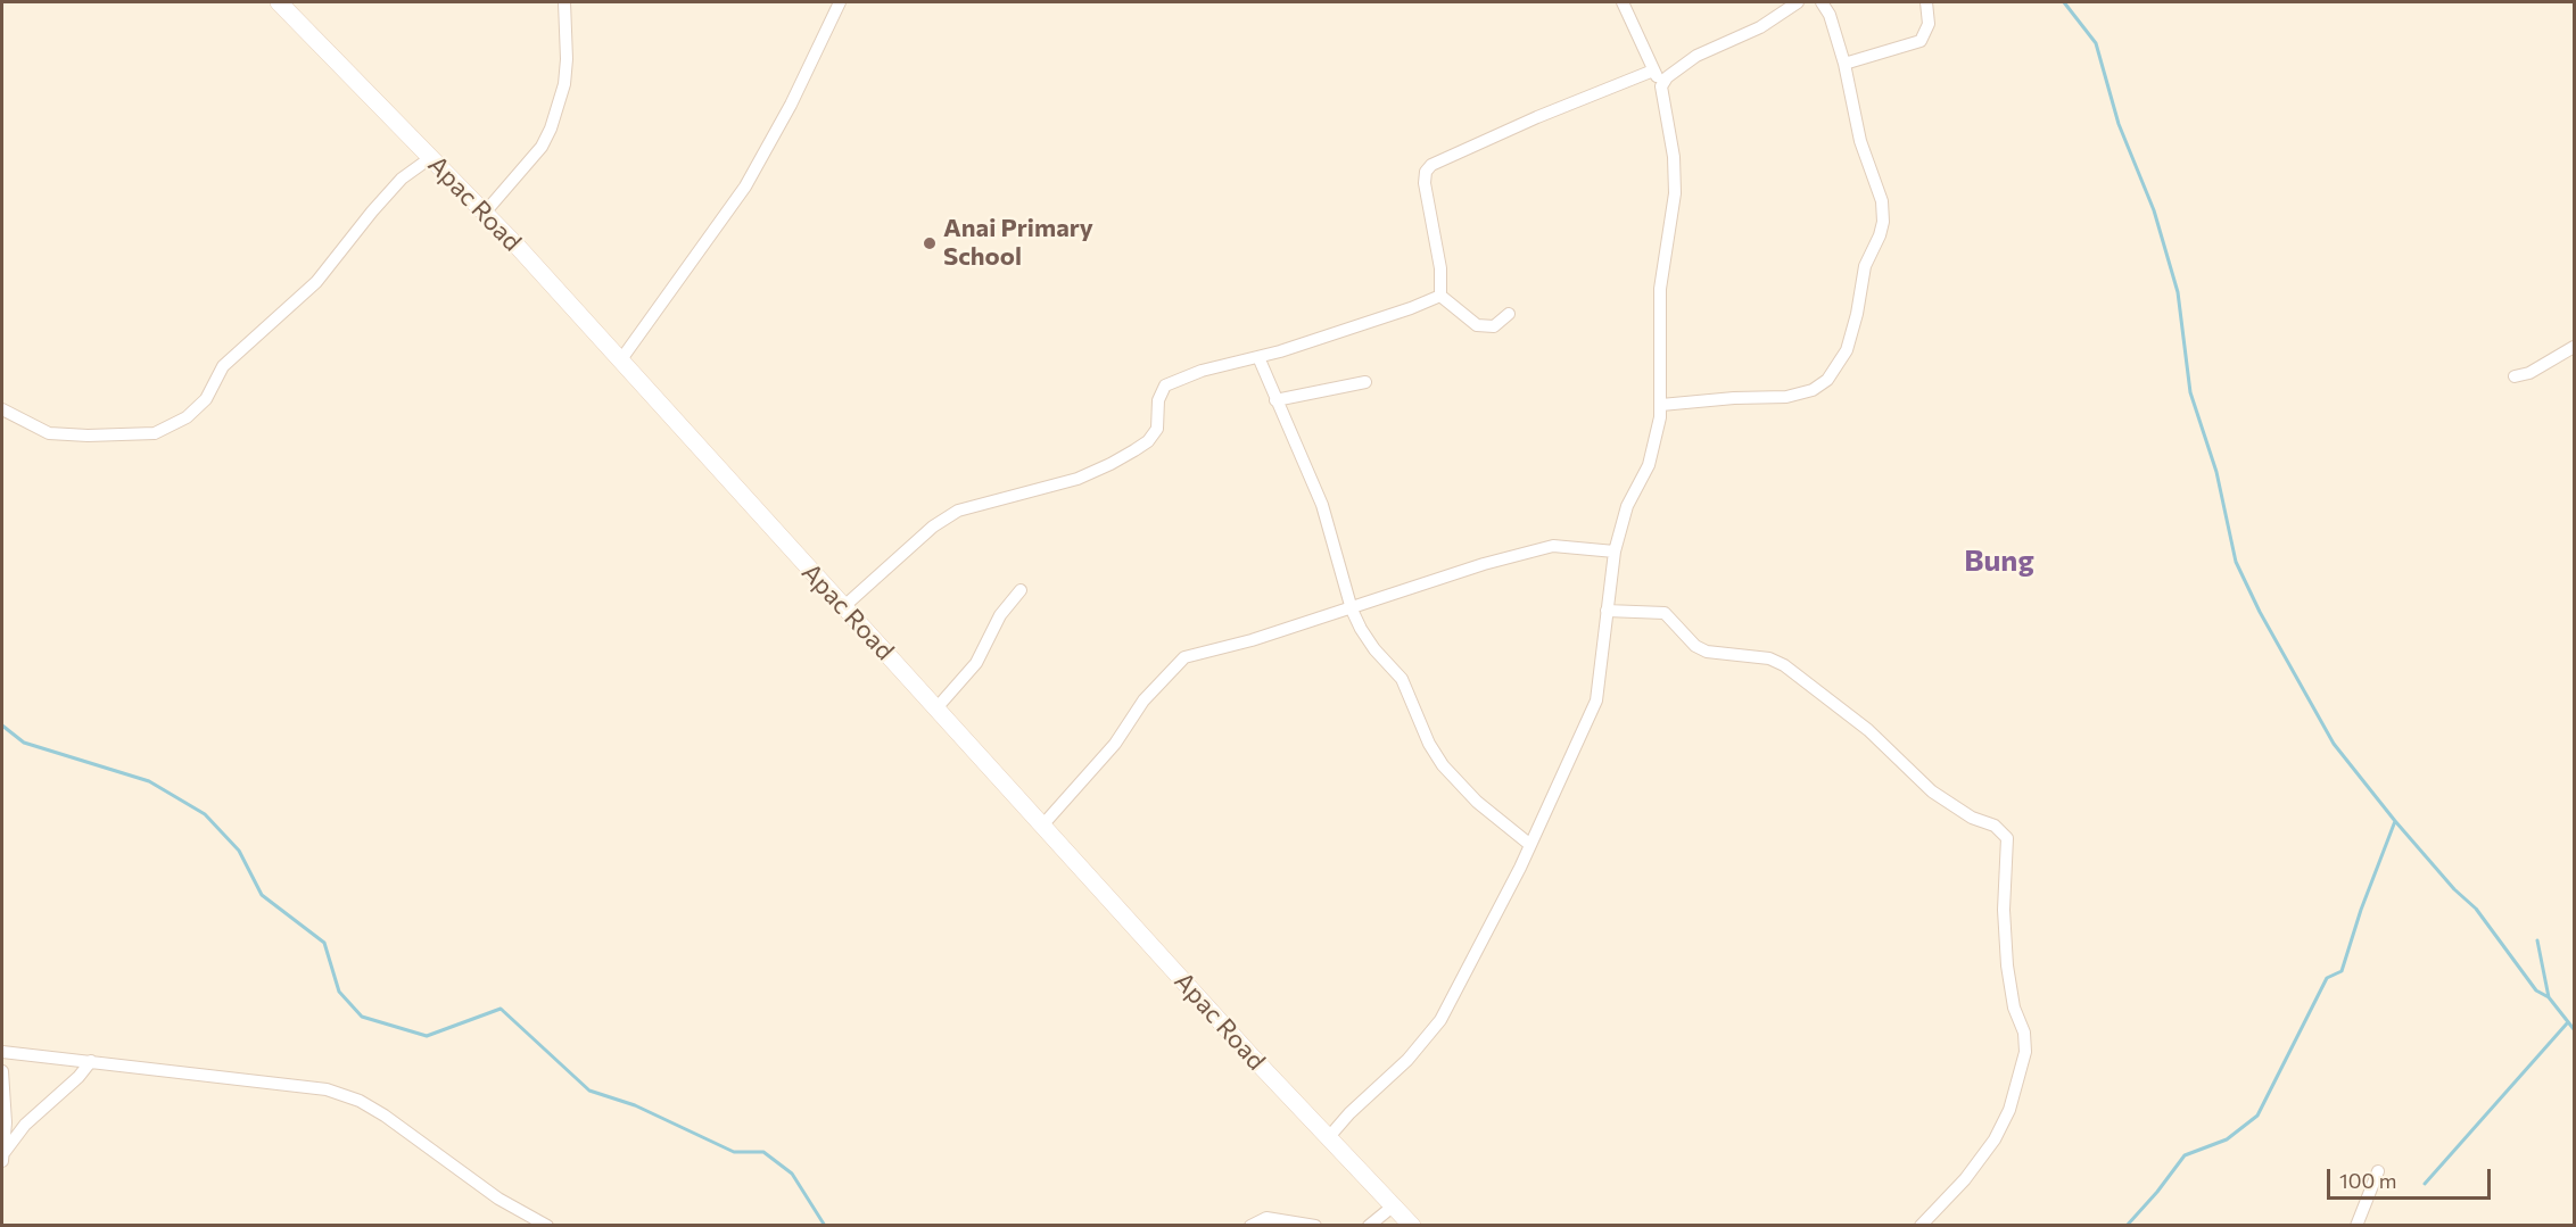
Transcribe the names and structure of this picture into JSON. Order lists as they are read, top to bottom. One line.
{"streets":{"main road":["Apac Road"]},"districts":["Bung"],"places":["Anai Primary School"],"scale_bar":"100 m"}
